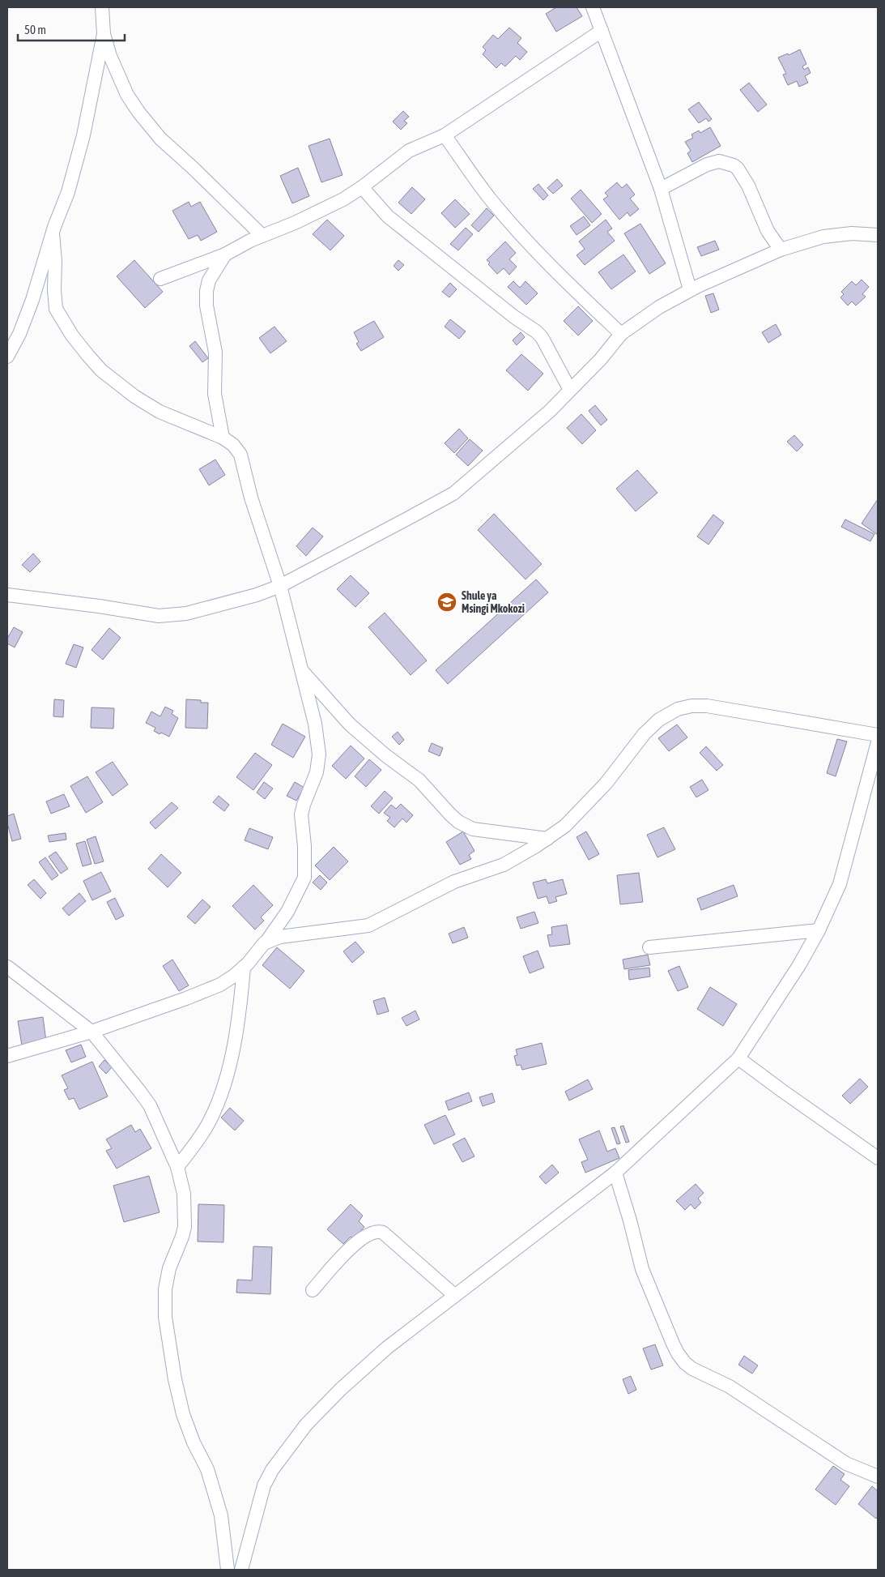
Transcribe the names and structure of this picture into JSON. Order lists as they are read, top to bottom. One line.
{"places":{"school or university":["Shule ya Msingi Mkokozi"]},"scale_bar":"50 m"}
